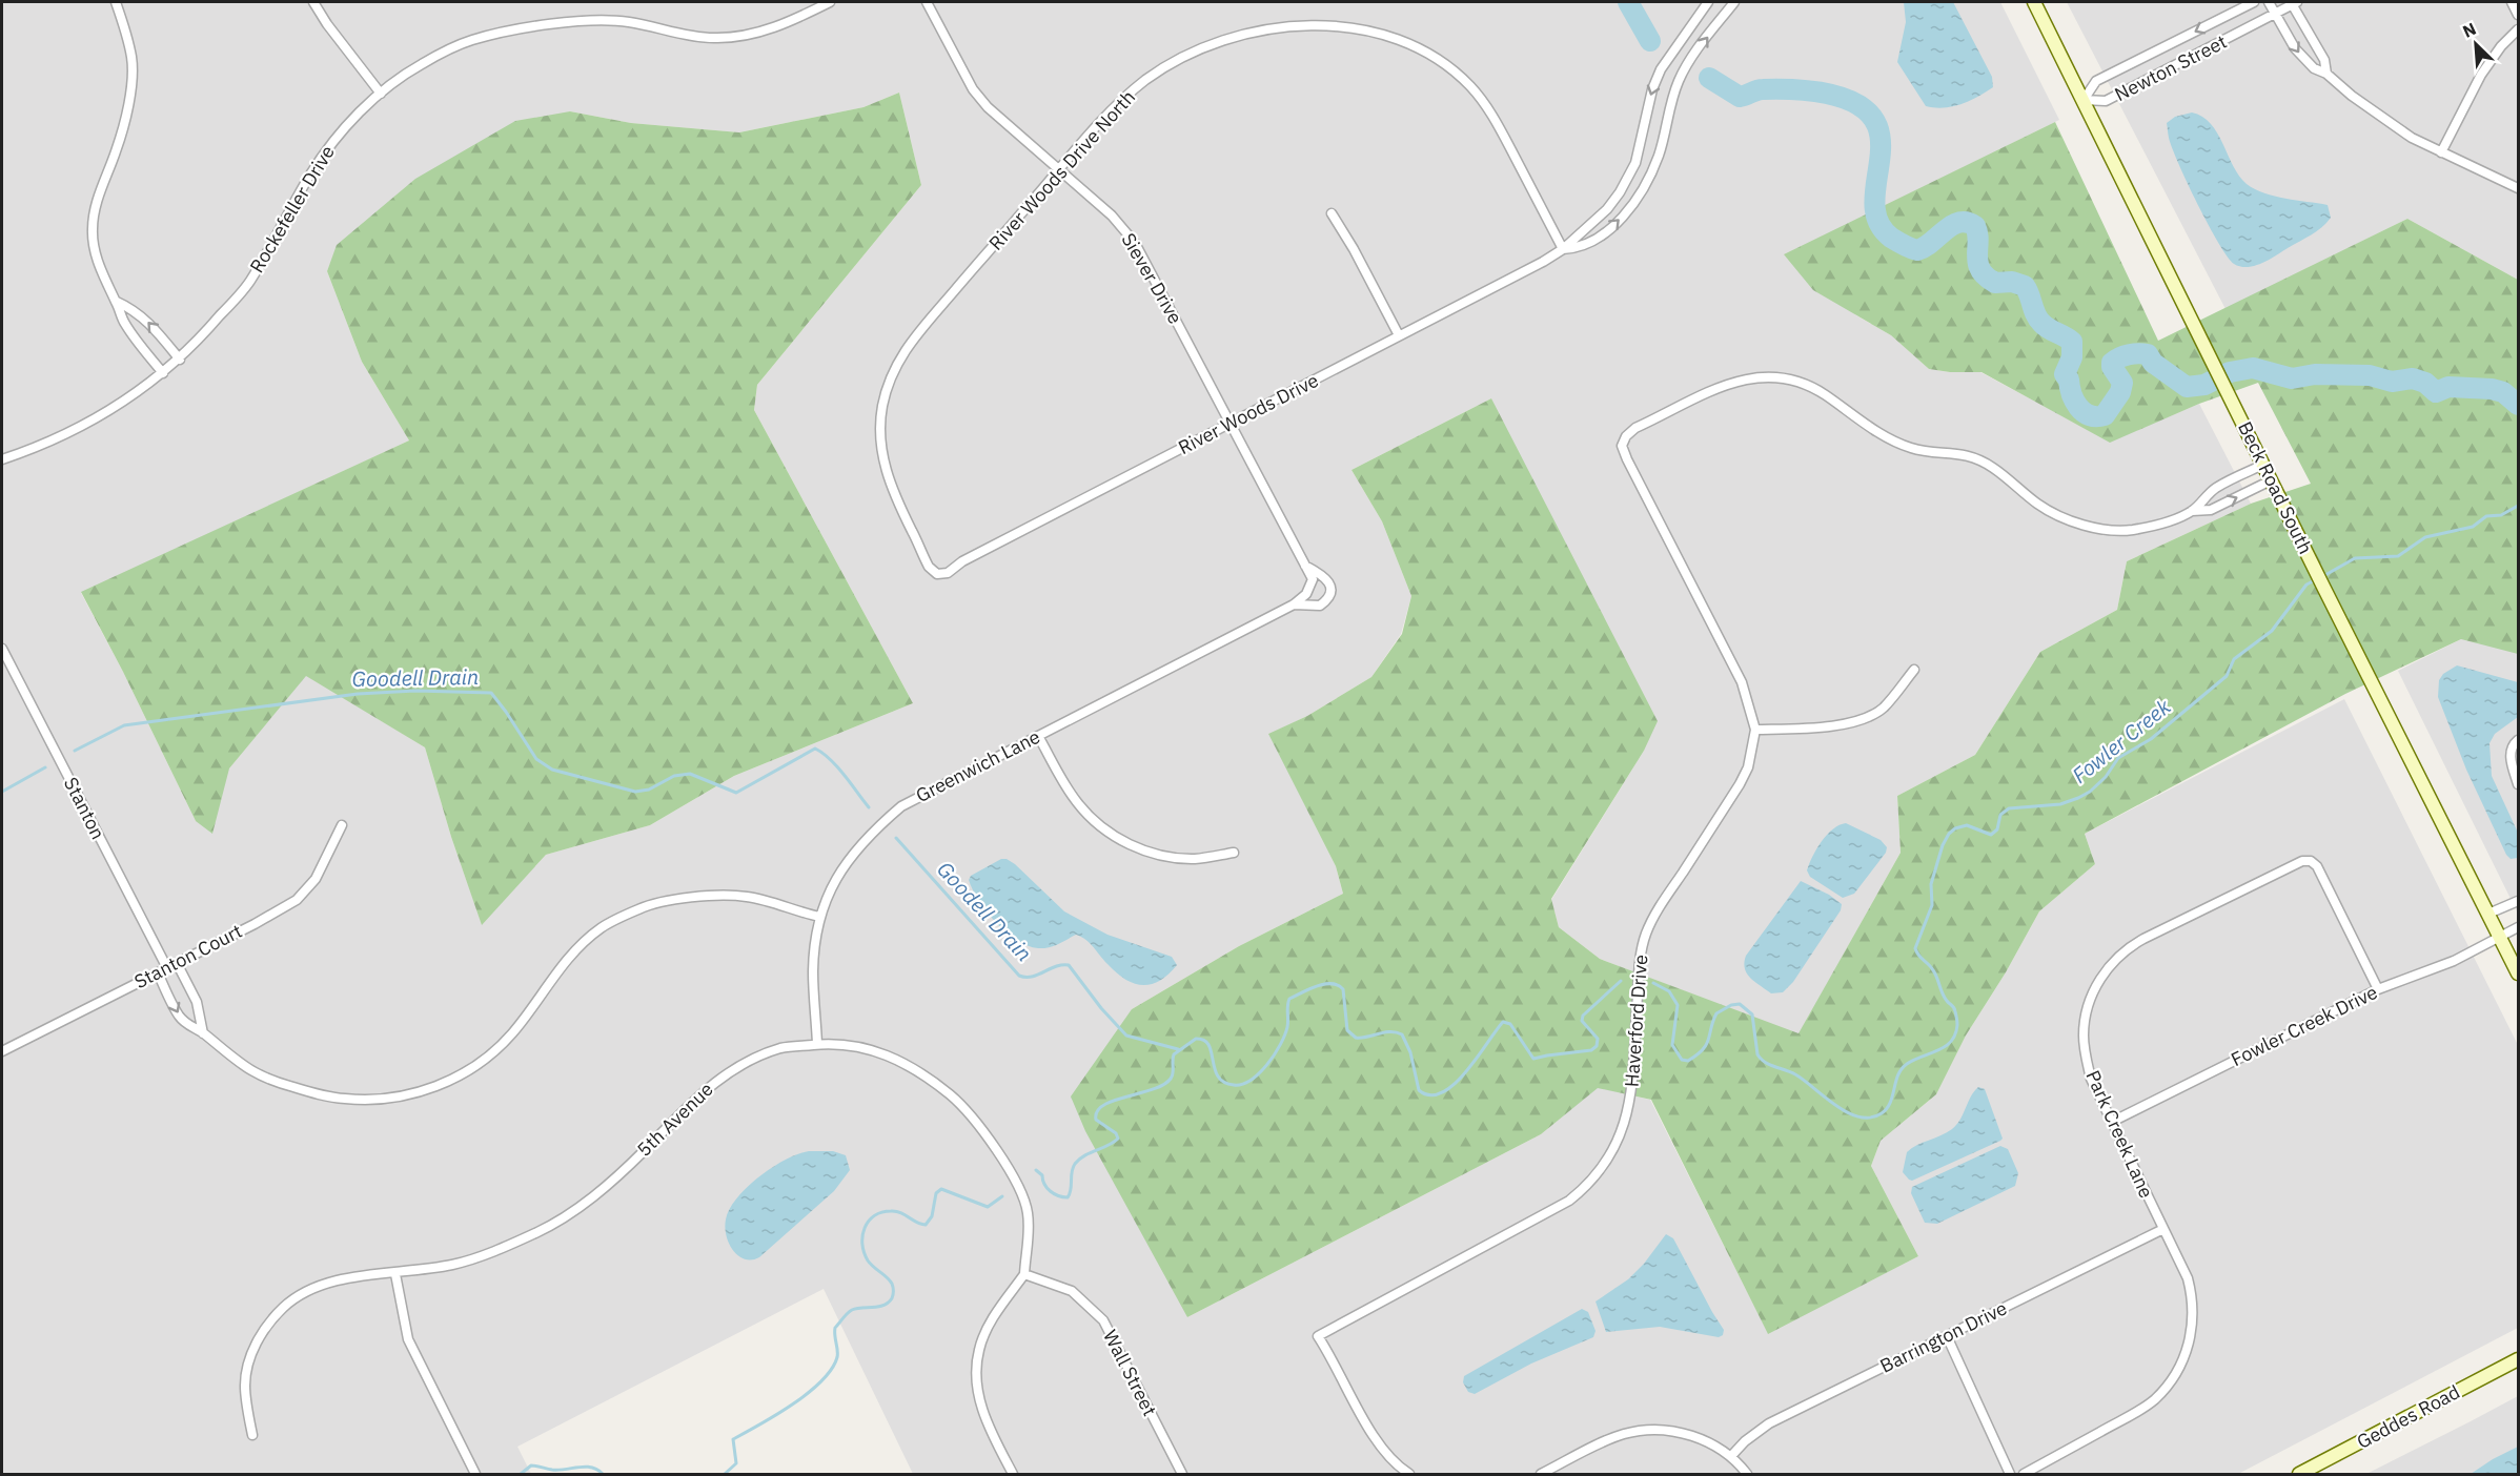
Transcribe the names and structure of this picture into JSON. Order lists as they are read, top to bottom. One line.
{"streets":{"main road":["Beck Road South","Geddes Road"],"street":["Newton Street","River Woods Drive North","Rockefeller Drive","Siever Drive","River Woods Drive","Greenwich Lane","Stanton","Stanton Court","Haverford Drive","Fowler Creek Drive","5th Avenue","Park Creek Lane","Barrington Drive","Wall Street"]},"crossings":[["Newton Street","Beck Road South"],["River Woods Drive North","Siever Drive"],["River Woods Drive North","River Woods Drive"],["Siever Drive","River Woods Drive"],["Siever Drive","Greenwich Lane"],["Beck Road South","Fowler Creek Drive"],["Greenwich Lane","5th Avenue"],["Stanton","Stanton Court"],["Fowler Creek Drive","Park Creek Lane"],["5th Avenue","Wall Street"],["Park Creek Lane","Barrington Drive"]],"water":["Goodell Drain","Fowler Creek"],"north":"top left"}
